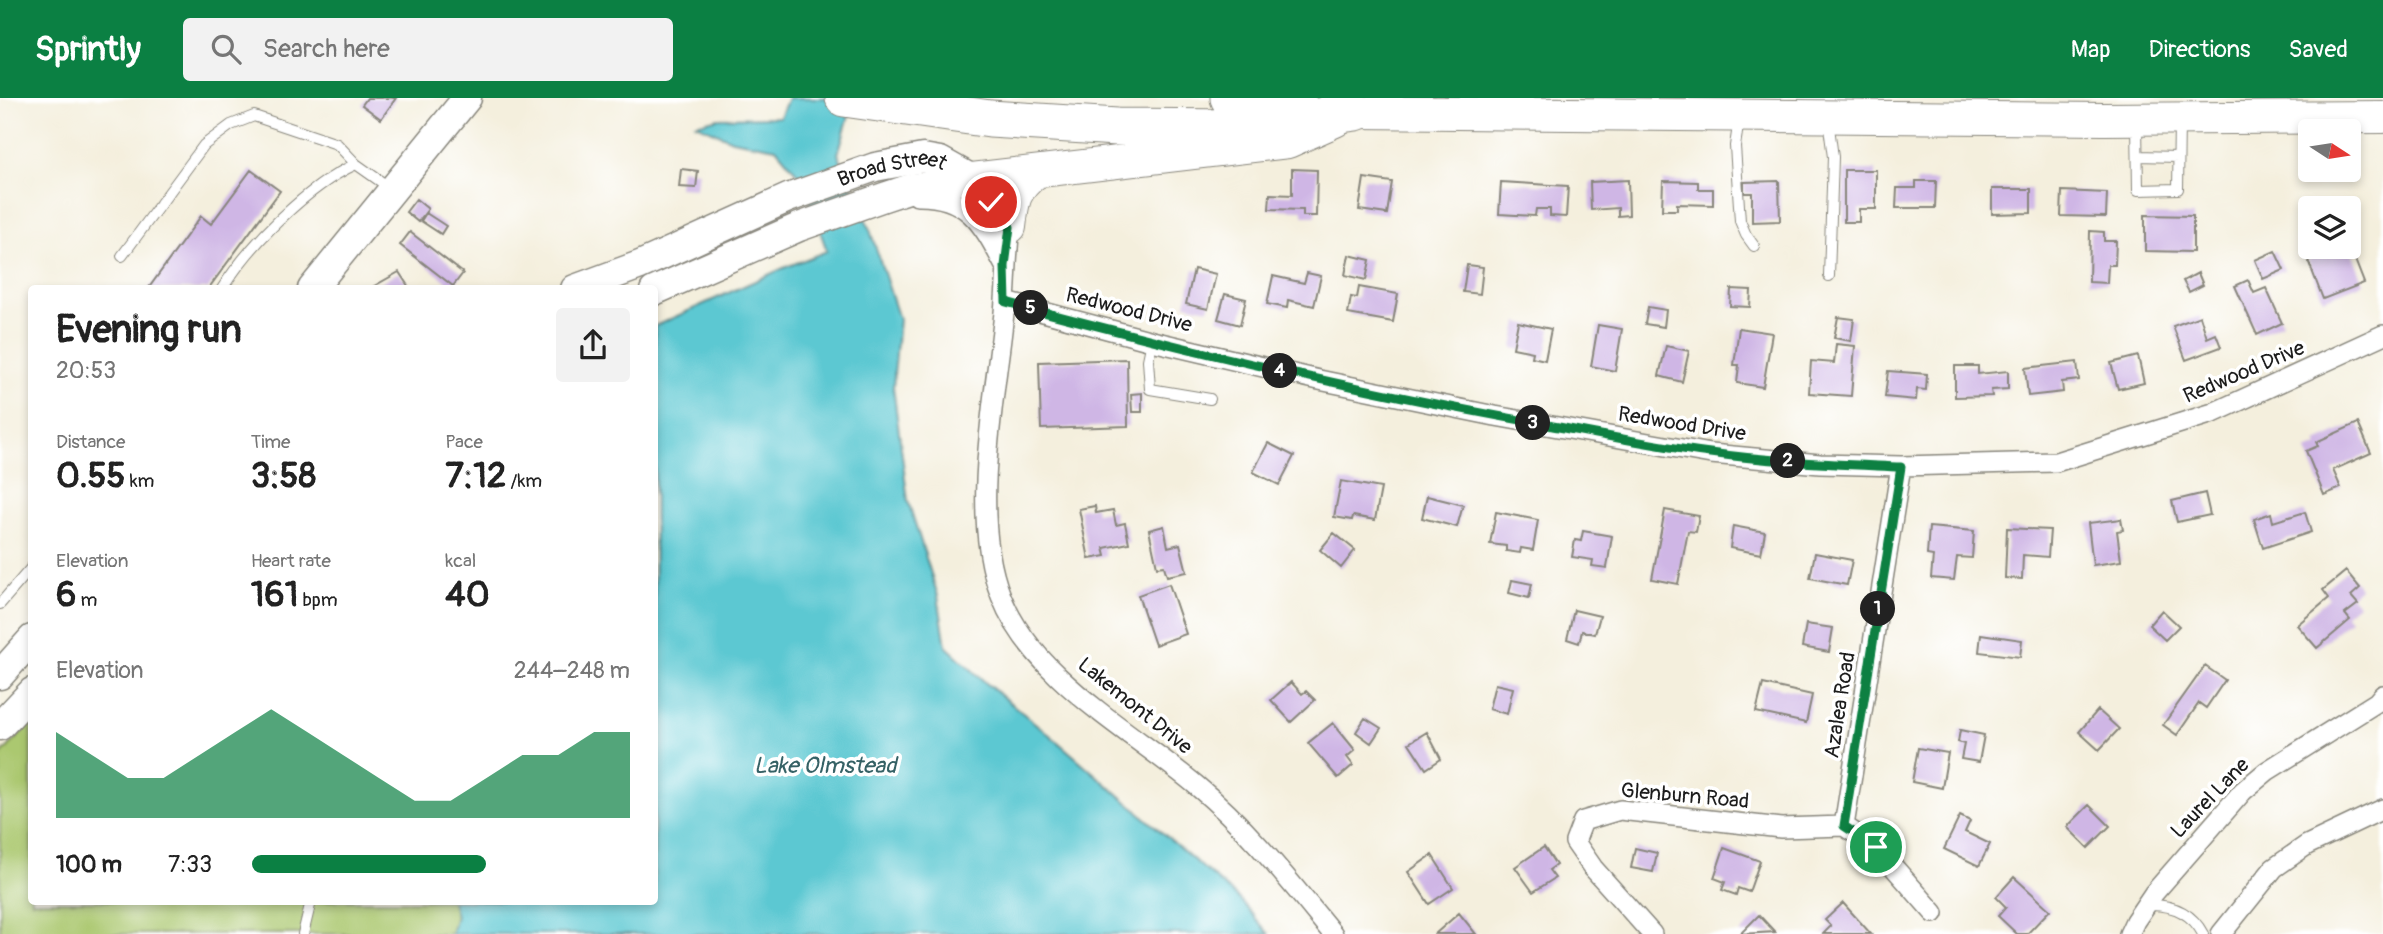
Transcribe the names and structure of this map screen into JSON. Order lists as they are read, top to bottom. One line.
{"streets":{"main road":["Broad Street"],"street":["Redwood Drive","Azalea Road","Lakemont Drive","Glenburn Road","Laurel Lane"]},"crossings":[["Broad Street","Lakemont Drive"],["Redwood Drive","Azalea Road"],["Redwood Drive","Lakemont Drive"],["Azalea Road","Glenburn Road"]],"water":["Lake Olmstead"],"north":"right","page":{"header":"Sprintly","search":"Search here","nav":["Map","Directions","Saved"],"heading":["Evening run","20:53"],"pins":["5","4","3","2","1"],"stats":[["Distance","0.55 km"],["Time","3:58"],["Pace","7:12 /km"],["Elevation","6 m"],["Heart rate","161 bpm"],["kcal","40"]],"chart":["Elevation","244–248 m"],"list":[{"name":"100 m","note":"7:33"}]}}
